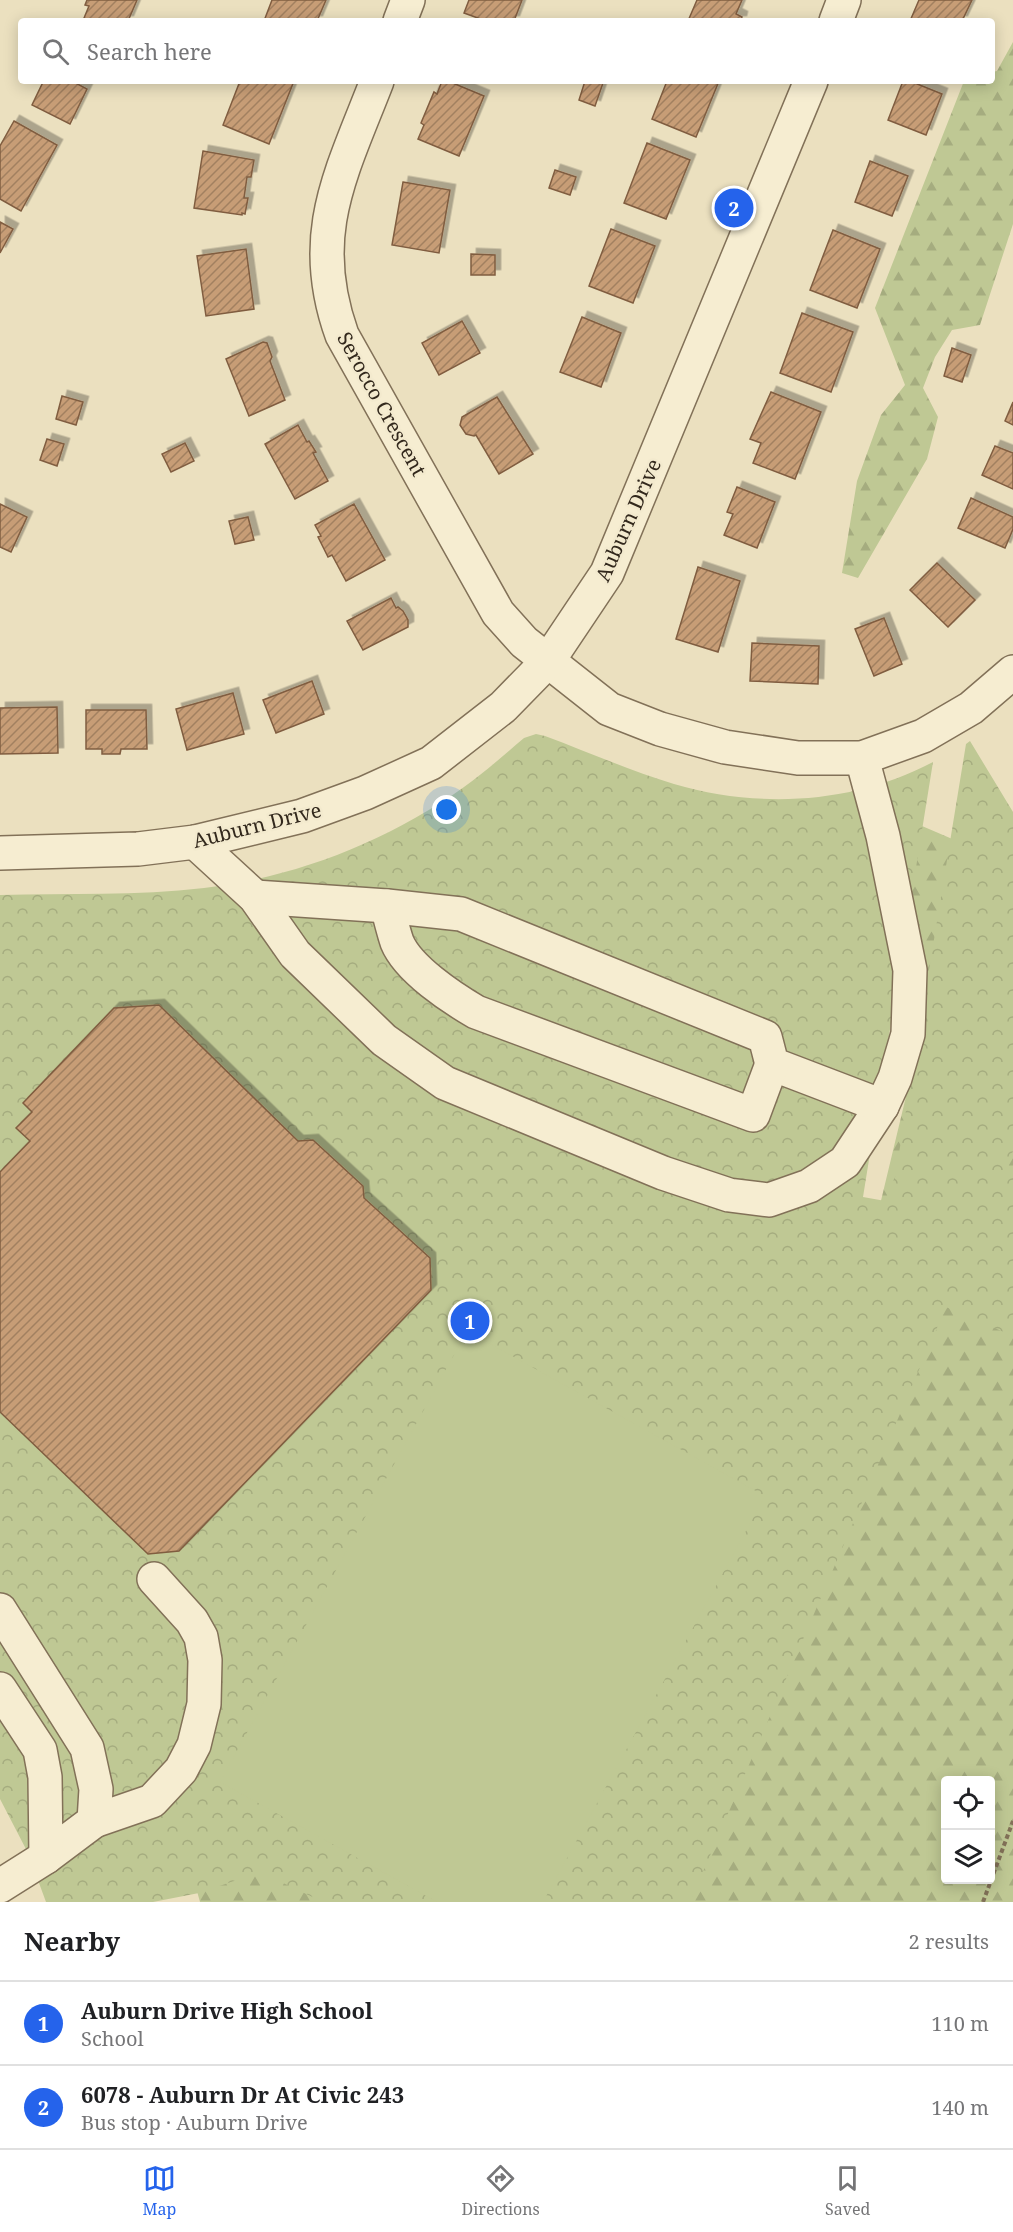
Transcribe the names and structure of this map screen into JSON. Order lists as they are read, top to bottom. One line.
{"streets":{"street":["Serocco Crescent","Auburn Drive"]},"crossings":[["Serocco Crescent","Auburn Drive"]],"page":{"search":"Search here","pins":["2","1"],"heading":["Nearby","2 results"],"list":[{"mark":"1","name":"Auburn Drive High School","note":"School","value":"110 m"},{"mark":"2","name":"6078 - Auburn Dr At Civic 243","note":"Bus stop · Auburn Drive","value":"140 m"}],"nav":["Map","Directions","Saved"]}}
